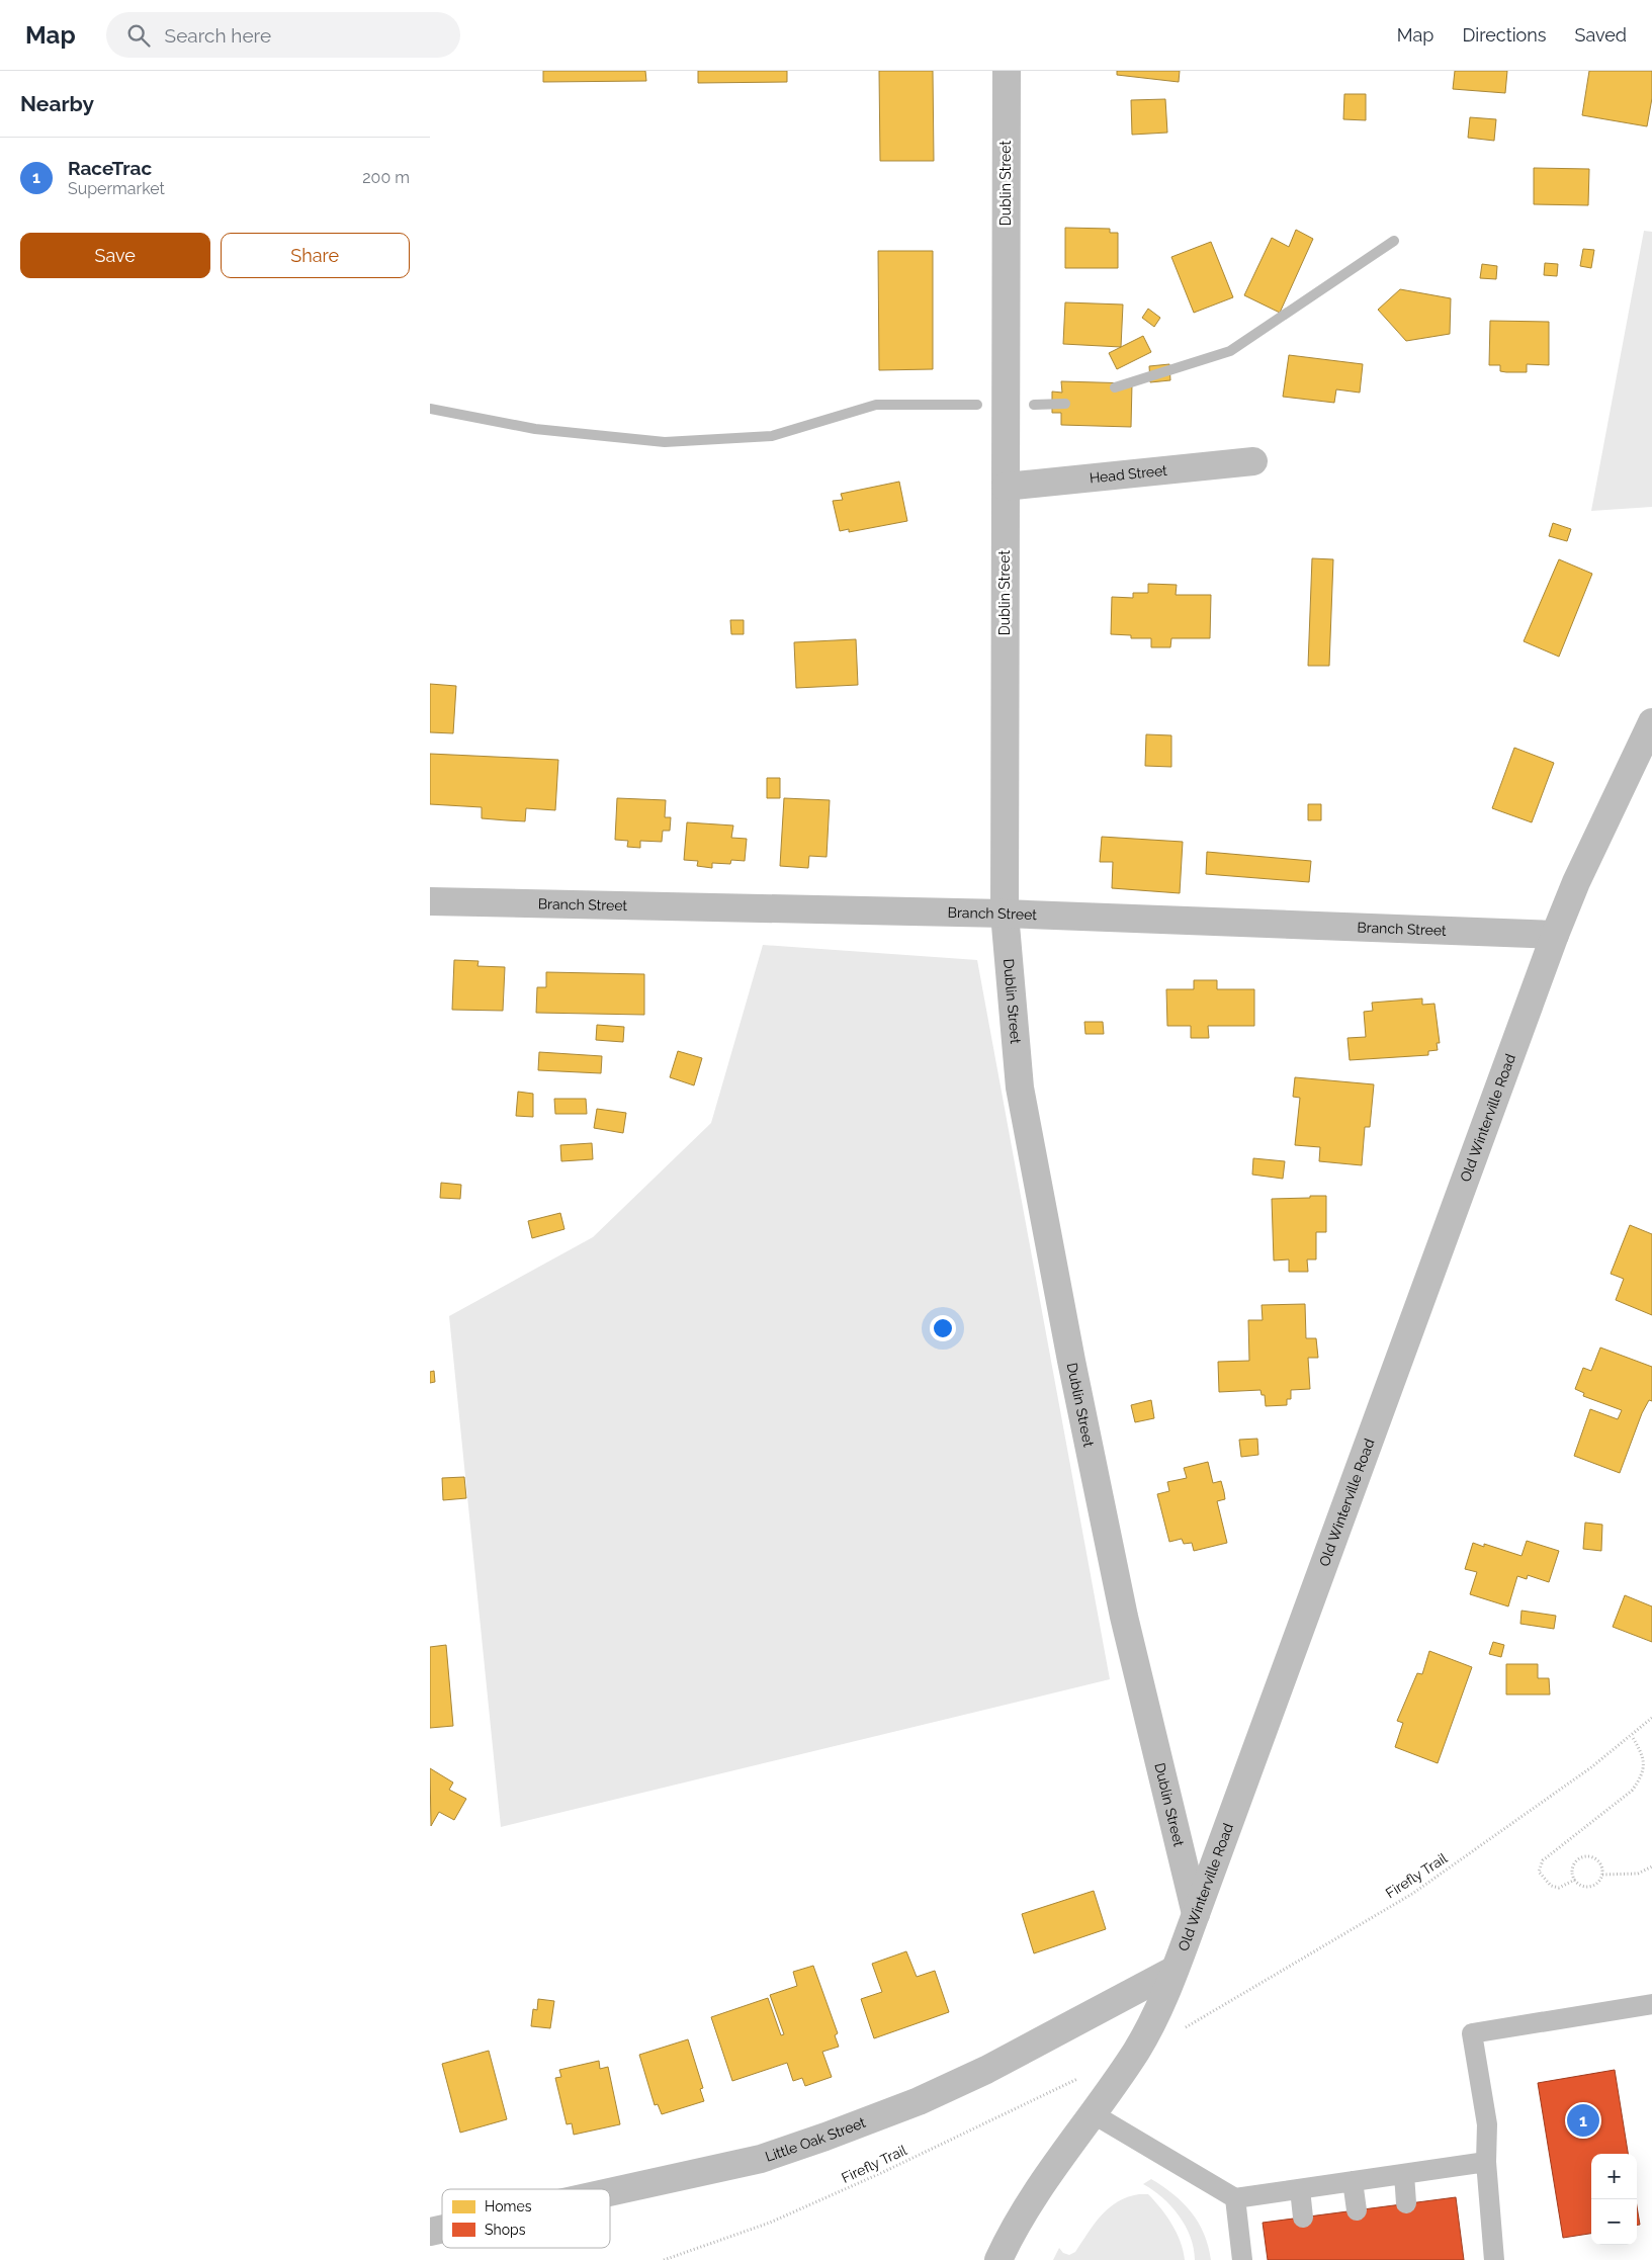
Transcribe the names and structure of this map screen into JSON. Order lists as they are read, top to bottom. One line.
{"streets":{"street":["Dublin Street","Head Street","Branch Street","Old Winterville Road","Little Oak Street"],"path":["Firefly Trail"]},"crossings":[["Dublin Street","Head Street"],["Dublin Street","Branch Street"],["Dublin Street","Old Winterville Road"],["Branch Street","Old Winterville Road"],["Old Winterville Road","Little Oak Street"]],"legend":["Homes","Shops"],"page":{"header":"Map","search":"Search here","nav":["Map","Directions","Saved"],"heading":"Nearby","list":[{"mark":"1","name":"RaceTrac","note":"Supermarket","value":"200 m"}],"buttons":["Save","Share"],"pins":"1","map_buttons":["+","−"]}}
